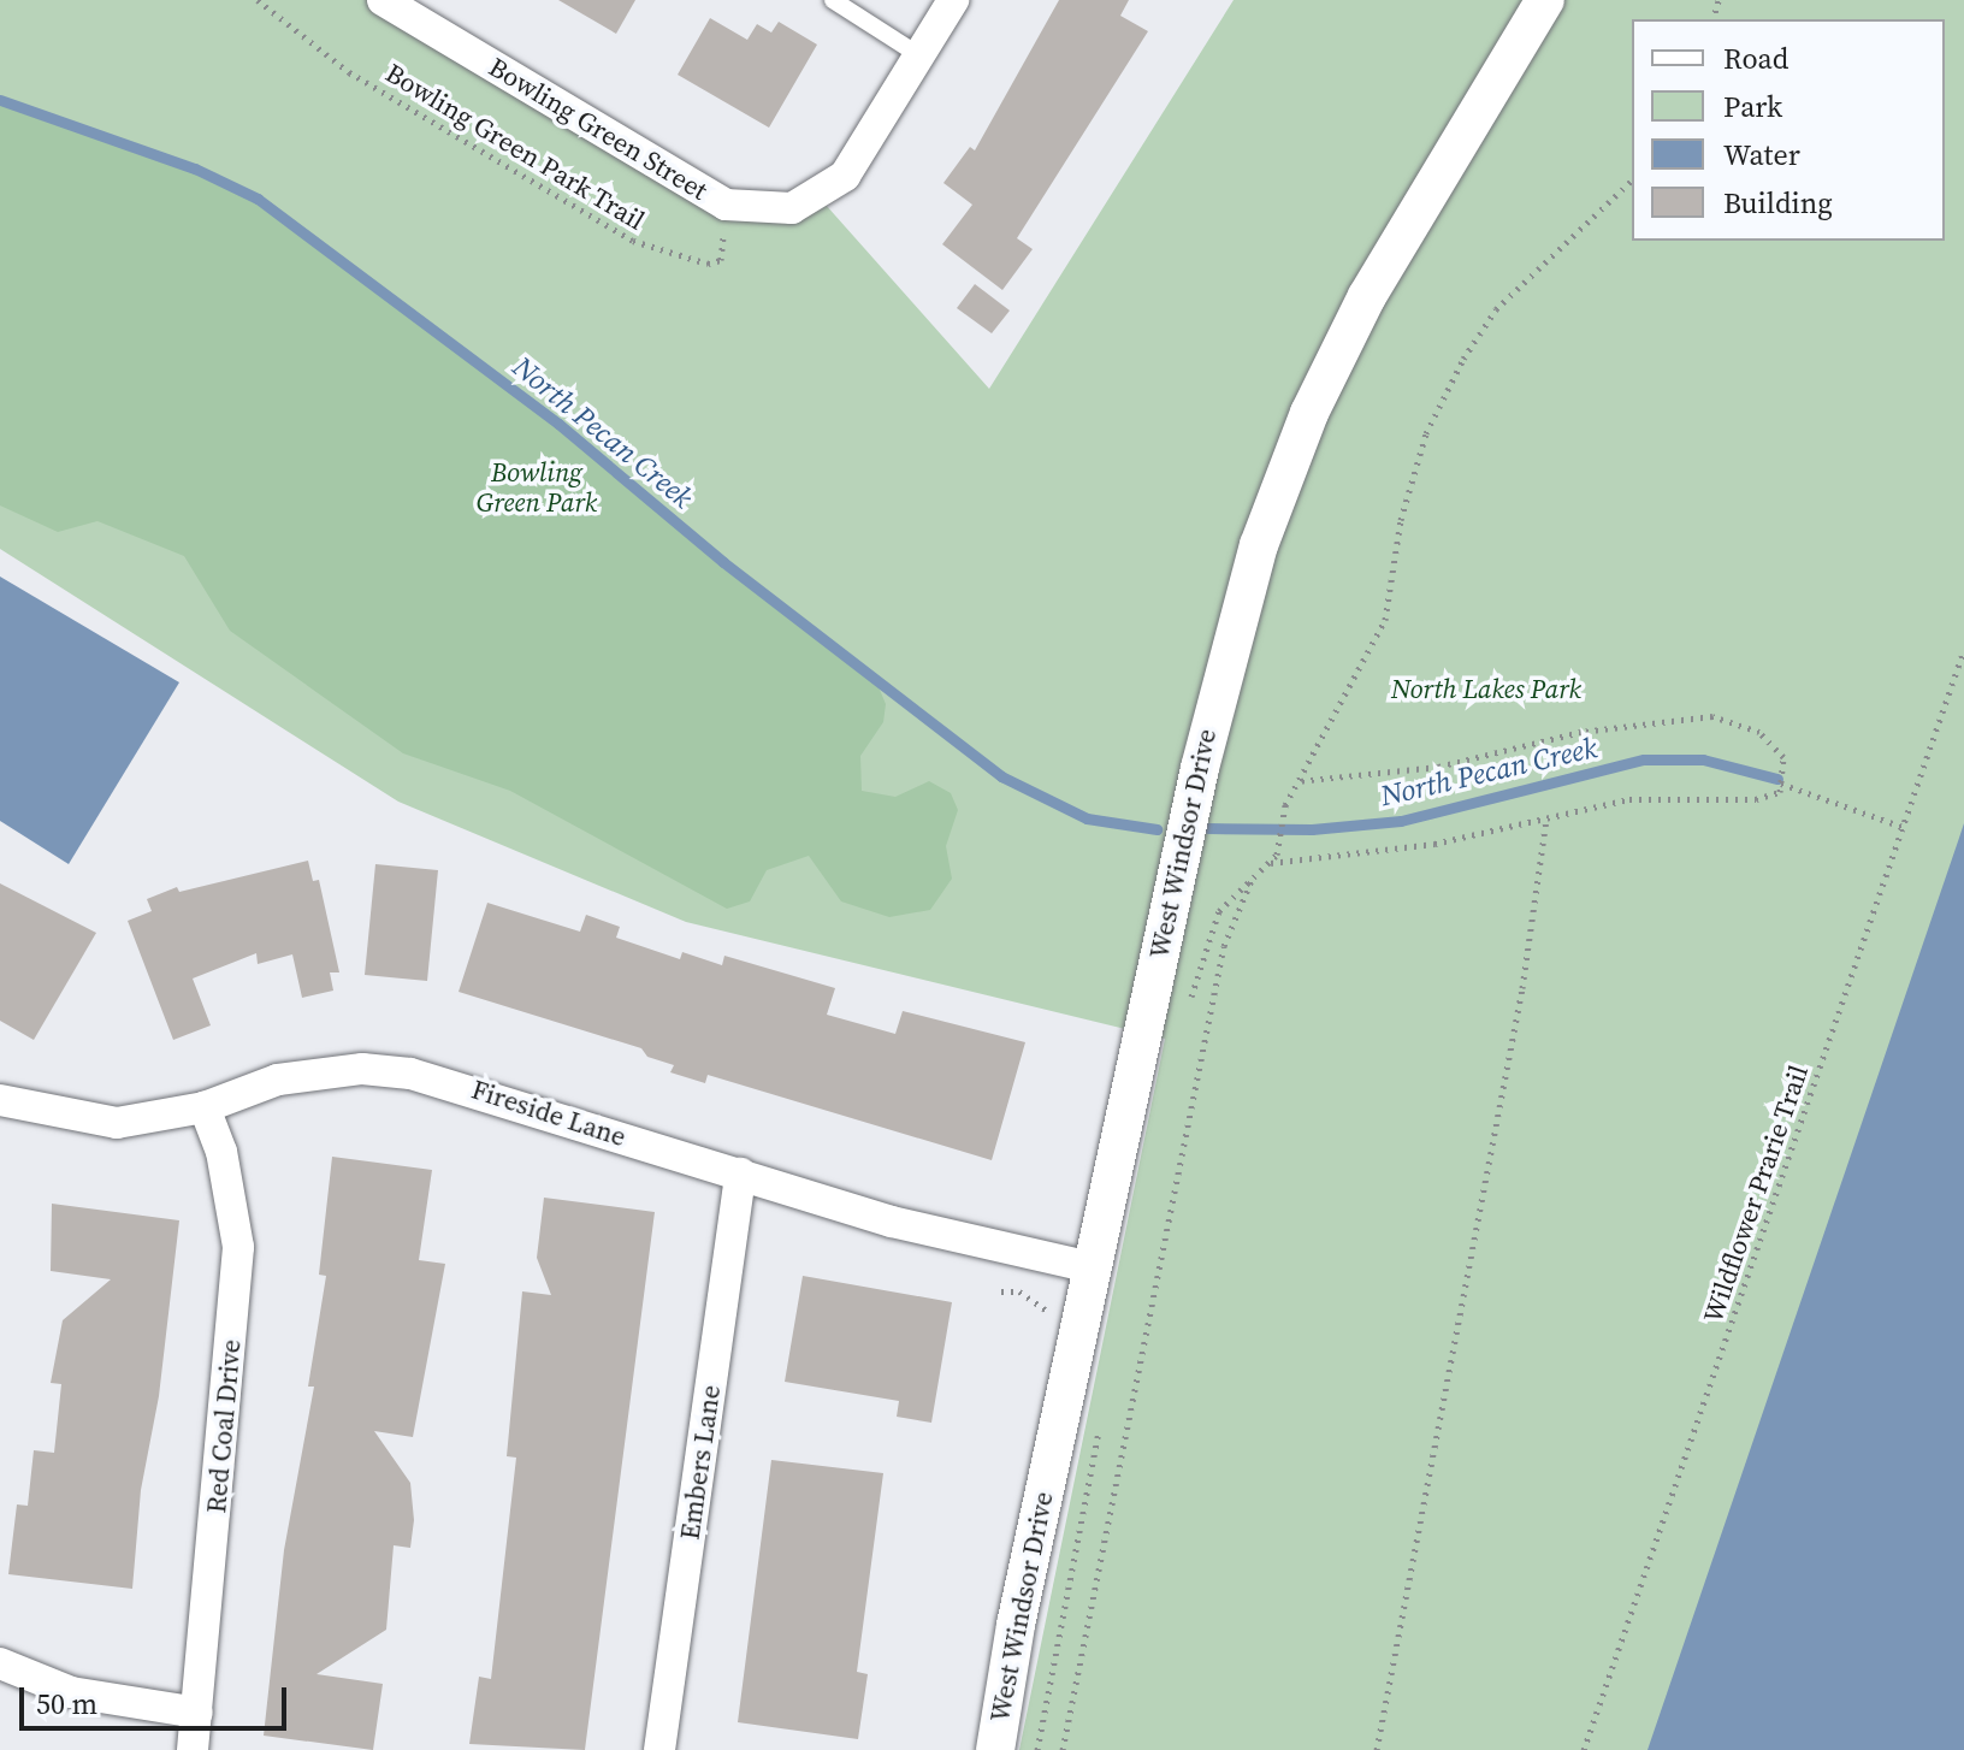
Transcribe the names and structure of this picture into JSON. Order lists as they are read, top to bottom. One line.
{"streets":{"street":["Bowling Green Street","West Windsor Drive","Fireside Lane","Red Coal Drive","Embers Lane"],"path":["Bowling Green Park Trail","Wildflower Prarie Trail"]},"crossings":[["Bowling Green Street","Bowling Green Park Trail"],["West Windsor Drive","Fireside Lane"],["Fireside Lane","Red Coal Drive"],["Fireside Lane","Embers Lane"]],"water":["North Pecan Creek"],"parks":["Bowling Green Park","North Lakes Park"],"legend":["Road","Park","Water","Building"],"scale_bar":"50 m"}
